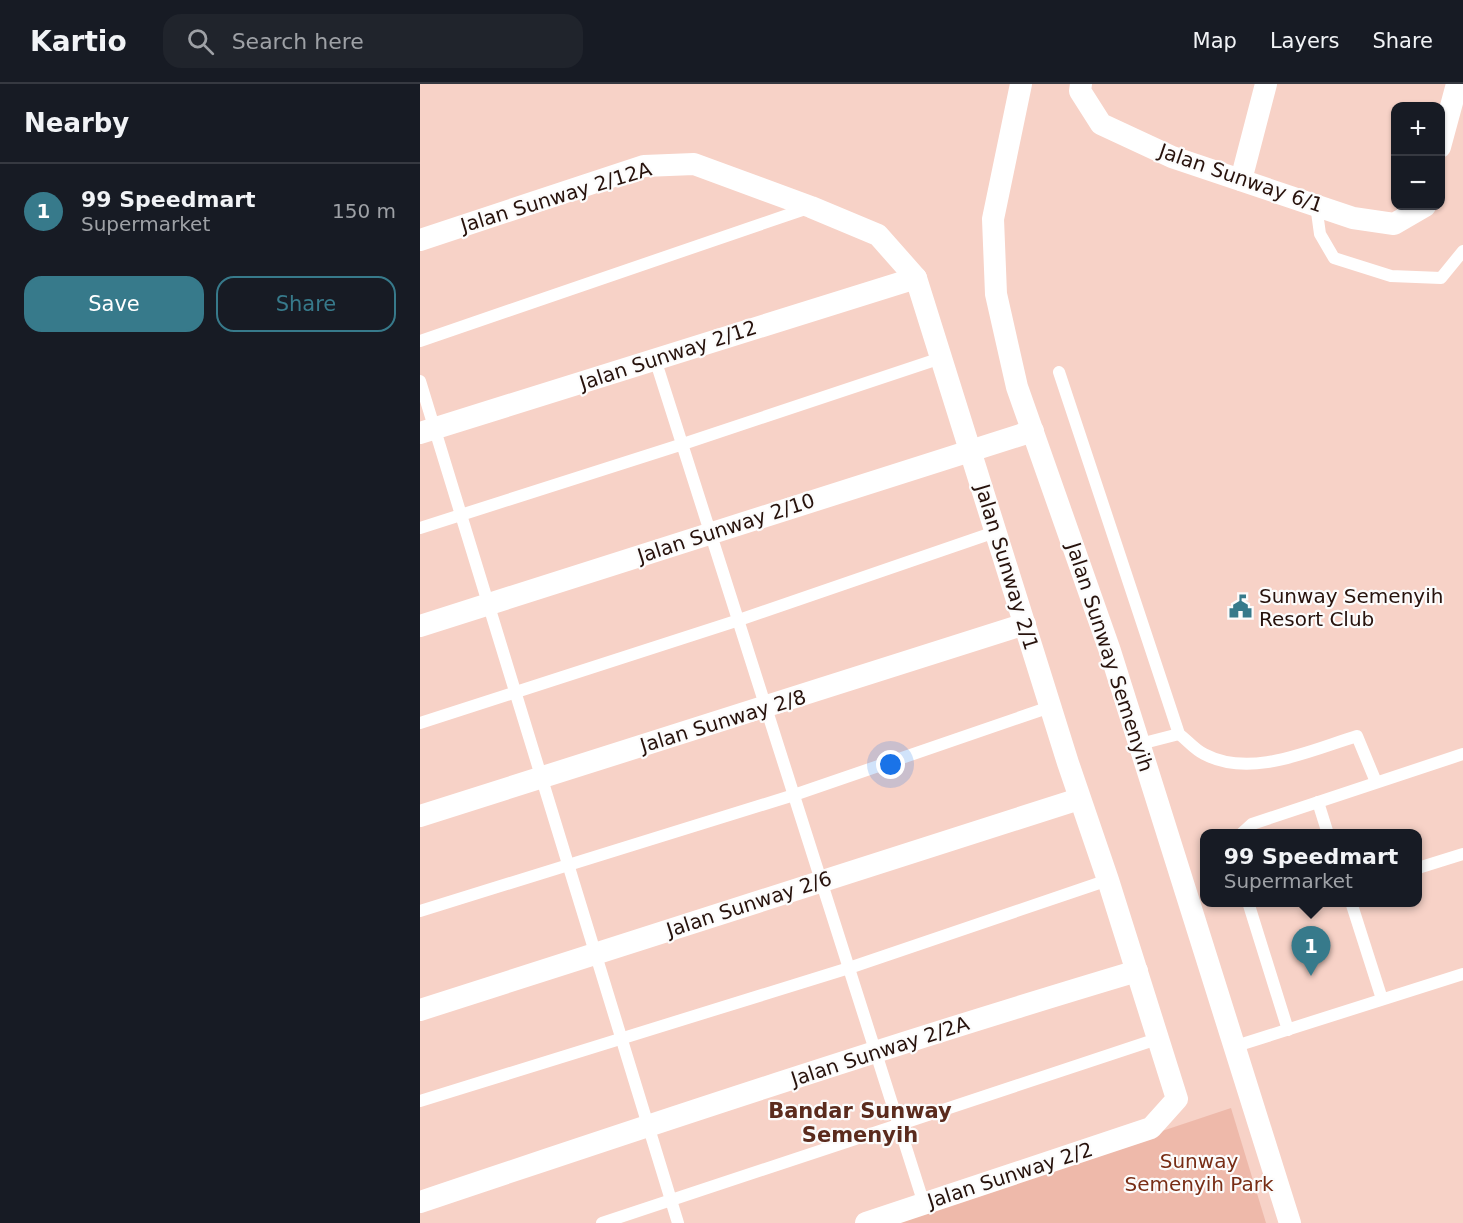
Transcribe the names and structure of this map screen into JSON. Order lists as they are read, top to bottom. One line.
{"streets":{"street":["Jalan Sunway 6/1","Jalan Sunway 2/12A","Jalan Sunway 2/12","Jalan Sunway 2/10","Jalan Sunway 2/1","Jalan Sunway Semenyih","Jalan Sunway 2/8","Jalan Sunway 2/6","Jalan Sunway 2/2A","Jalan Sunway 2/2"]},"crossings":[["Jalan Sunway 2/12A","Jalan Sunway 2/1"],["Jalan Sunway 2/12","Jalan Sunway 2/1"],["Jalan Sunway 2/10","Jalan Sunway 2/1"],["Jalan Sunway 2/10","Jalan Sunway Semenyih"],["Jalan Sunway 2/1","Jalan Sunway 2/8"],["Jalan Sunway 2/1","Jalan Sunway 2/6"],["Jalan Sunway 2/1","Jalan Sunway 2/2A"],["Jalan Sunway 2/1","Jalan Sunway 2/2"]],"districts":["Bandar Sunway Semenyih"],"parks":["Sunway Semenyih Park"],"places":{"public building":["Sunway Semenyih Resort Club"]},"page":{"header":"Kartio","search":"Search here","nav":["Map","Layers","Share"],"heading":"Nearby","map_buttons":["+","−"],"list":[{"mark":"1","name":"99 Speedmart","note":"Supermarket","value":"150 m"}],"buttons":["Save","Share"],"popup":["99 Speedmart","Supermarket"],"pins":"1"}}
